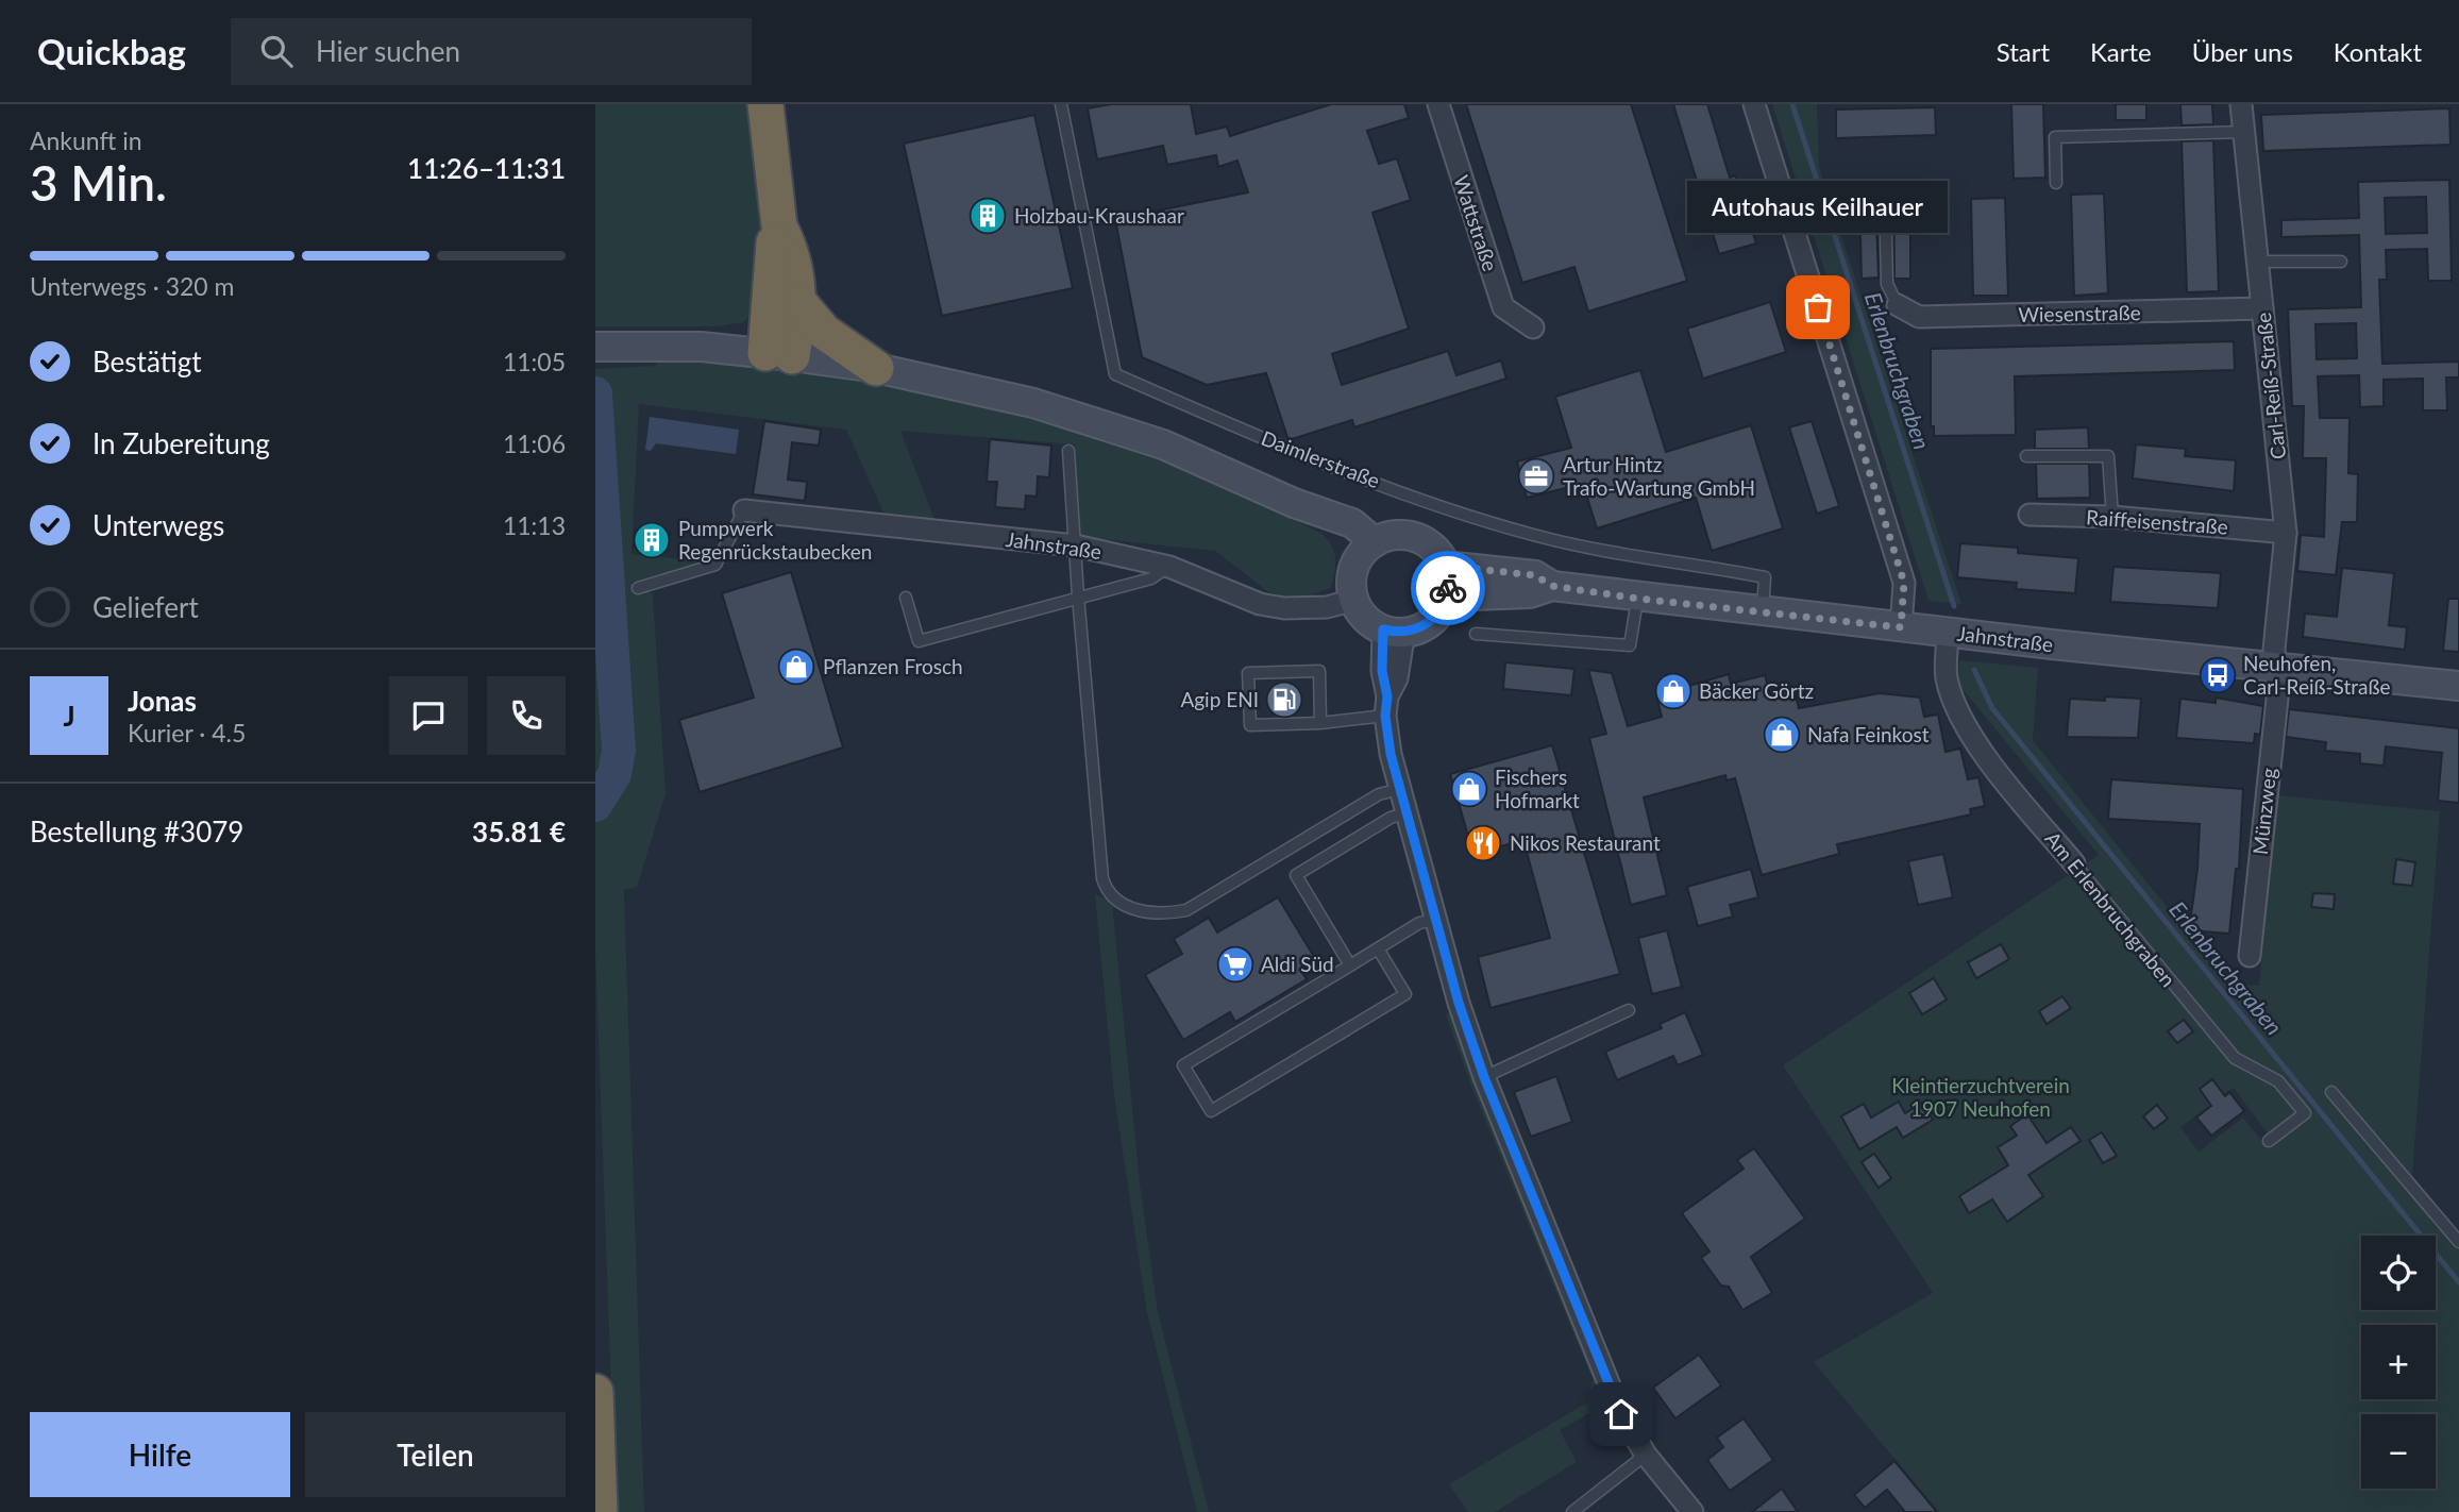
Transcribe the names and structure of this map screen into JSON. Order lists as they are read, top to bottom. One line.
{"streets":{"street":["Wattstraße","Wiesenstraße","Carl-Reiß-Straße","Raiffeisenstraße","Jahnstraße","Münzweg","Am Erlenbruchgraben"],"lane":["Daimlerstraße"]},"crossings":[["Wiesenstraße","Carl-Reiß-Straße"],["Carl-Reiß-Straße","Raiffeisenstraße"],["Carl-Reiß-Straße","Jahnstraße"],["Carl-Reiß-Straße","Münzweg"],["Daimlerstraße","Jahnstraße"],["Jahnstraße","Münzweg"],["Jahnstraße","Am Erlenbruchgraben"]],"water":["Erlenbruchgraben"],"parks":["Kleintierzuchtverein 1907 Neuhofen"],"places":{"building":["Holzbau-Kraushaar","Pumpwerk Regenrückstaubecken"],"other":["Autohaus Keilhauer"],"office":["Artur Hintz Trafo-Wartung GmbH"],"shop":["Pflanzen Frosch","Bäcker Görtz","Nafa Feinkost","Fischers Hofmarkt"],"bus stop":["Neuhofen, Carl-Reiß-Straße"],"fuel station":["Agip ENI"],"restaurant":["Nikos Restaurant"],"supermarket":["Aldi Süd"]},"page":{"header":"Quickbag","search":"Hier suchen","nav":["Start","Karte","Über uns","Kontakt"],"heading":["3 Min.","Ankunft in","11:26–11:31"],"panel":["Jonas","Kurier · 4.5","Bestellung #3079","35.81 €"],"bubble":"Autohaus Keilhauer","bar":"Unterwegs · 320 m","list":[["Bestätigt","11:05"],["In Zubereitung","11:06"],["Unterwegs","11:13"],"Geliefert"],"round":"J","map_buttons":["+","−"],"buttons":["Hilfe","Teilen"]}}
